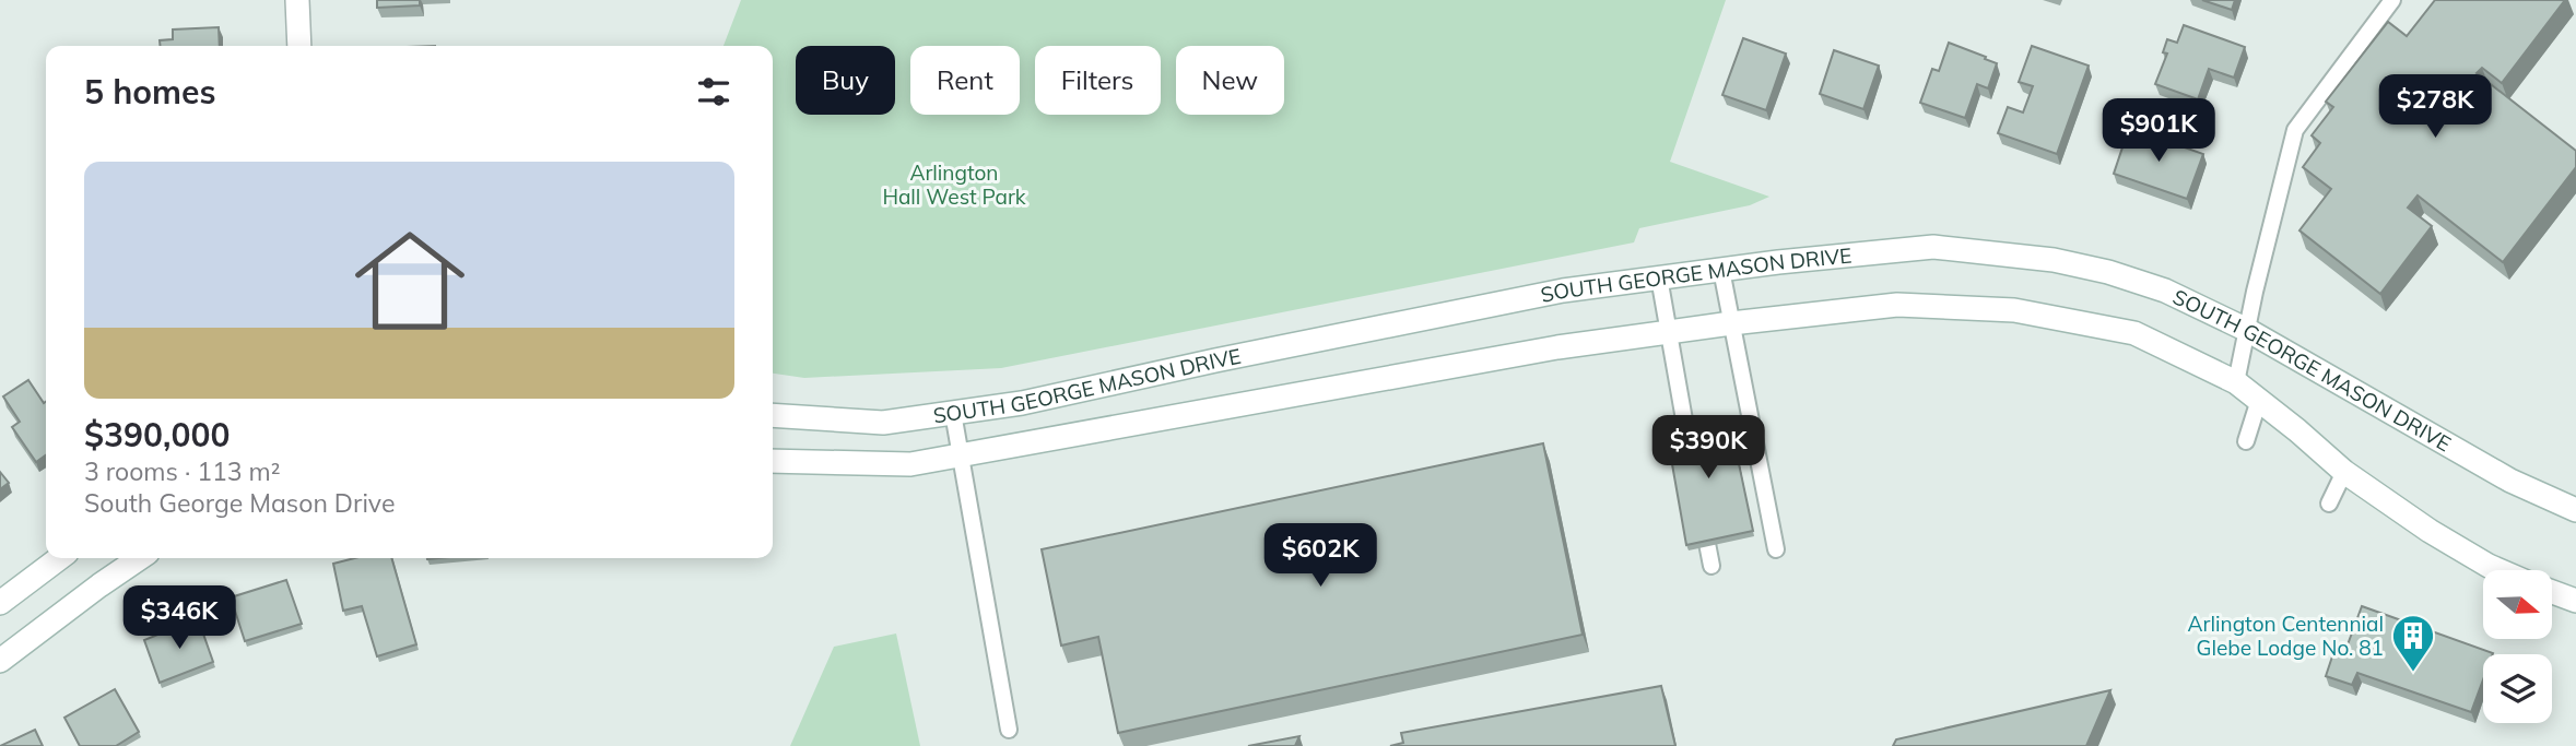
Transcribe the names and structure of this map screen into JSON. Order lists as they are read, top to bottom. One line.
{"streets":{"main road":["SOUTH GEORGE MASON DRIVE"]},"parks":["Arlington Hall West Park"],"places":{"building":["Arlington Centennial Glebe Lodge No. 81"]},"north":"right","page":{"chip":["Buy","Rent","Filters","New"],"heading":"5 homes","price":["$278K","$901K","$390K","$602K","$346K"],"list":[{"name":"$390,000","note":"3 rooms · 113 m² · South George Mason Drive"}]}}
